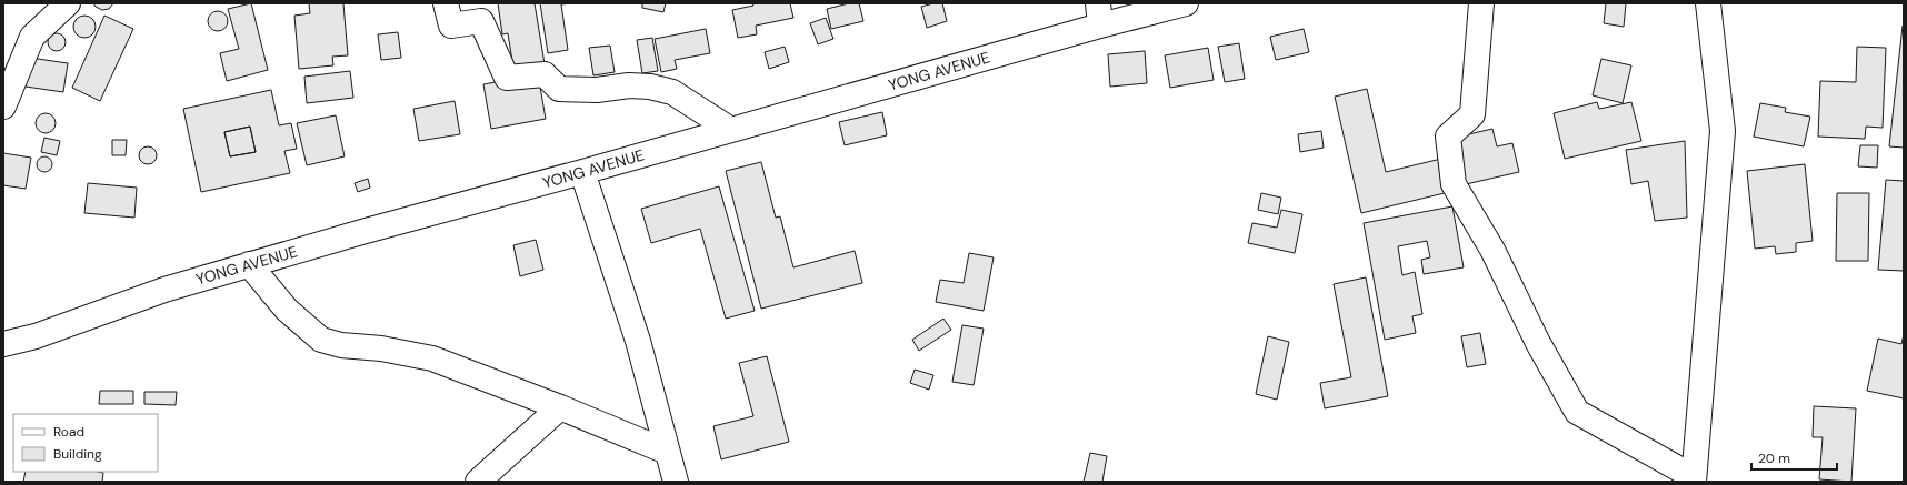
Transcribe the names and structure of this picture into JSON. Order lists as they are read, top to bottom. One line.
{"streets":{"street":["YONG AVENUE"]},"legend":["Road","Building"],"scale_bar":"20 m"}
